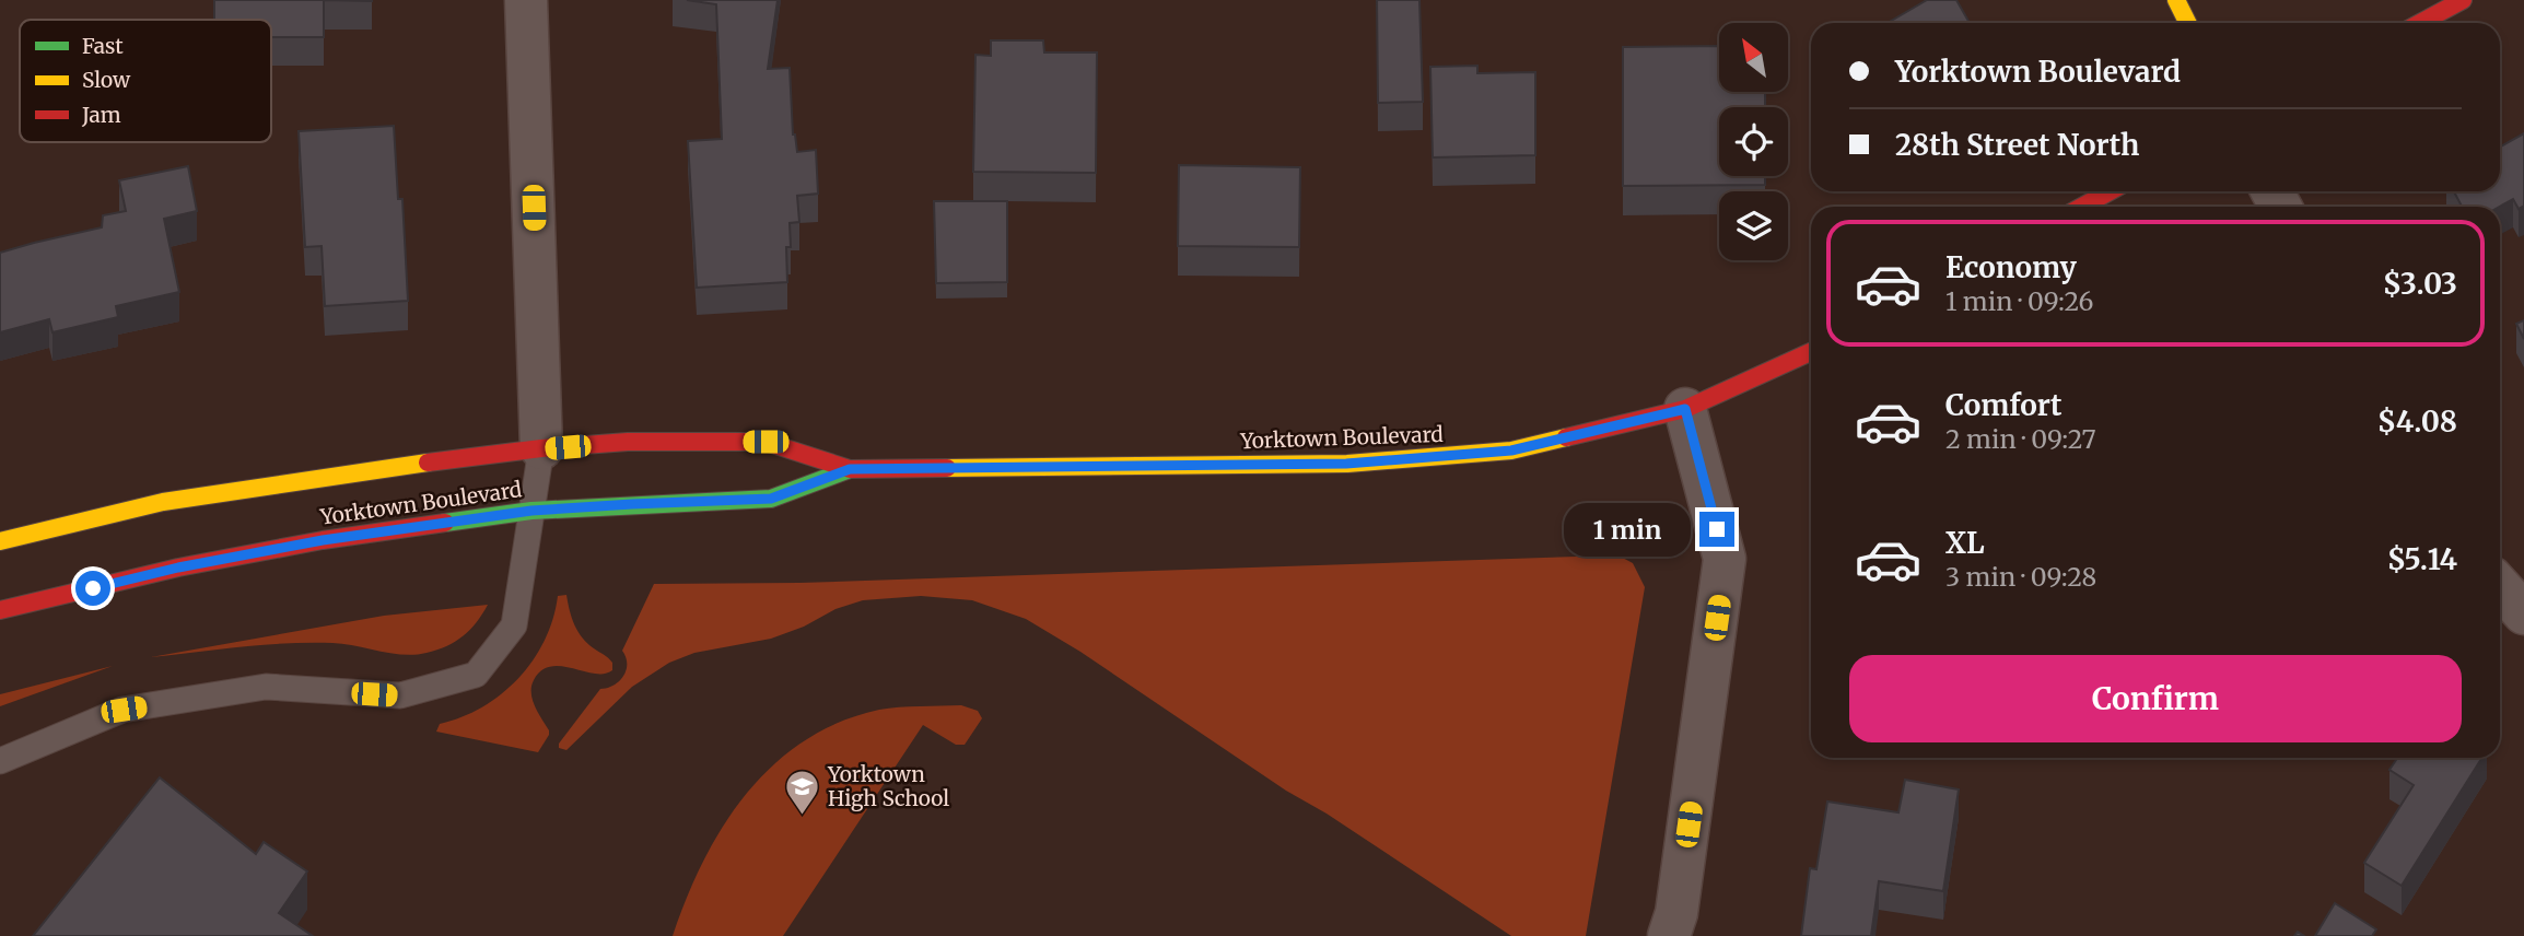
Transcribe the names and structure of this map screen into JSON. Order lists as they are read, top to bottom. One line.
{"streets":{"street":["Yorktown Boulevard"]},"places":{"school or university":["Yorktown High School"]},"legend":["Fast","Slow","Jam"],"north":"top left","page":{"banner":["Yorktown Boulevard","28th Street North"],"list":[{"name":"Economy","note":"1 min · 09:26","value":"$3.03"},{"name":"Comfort","note":"2 min · 09:27","value":"$4.08"},{"name":"XL","note":"3 min · 09:28","value":"$5.14"}],"bubble":"1 min","buttons":"Confirm"}}
